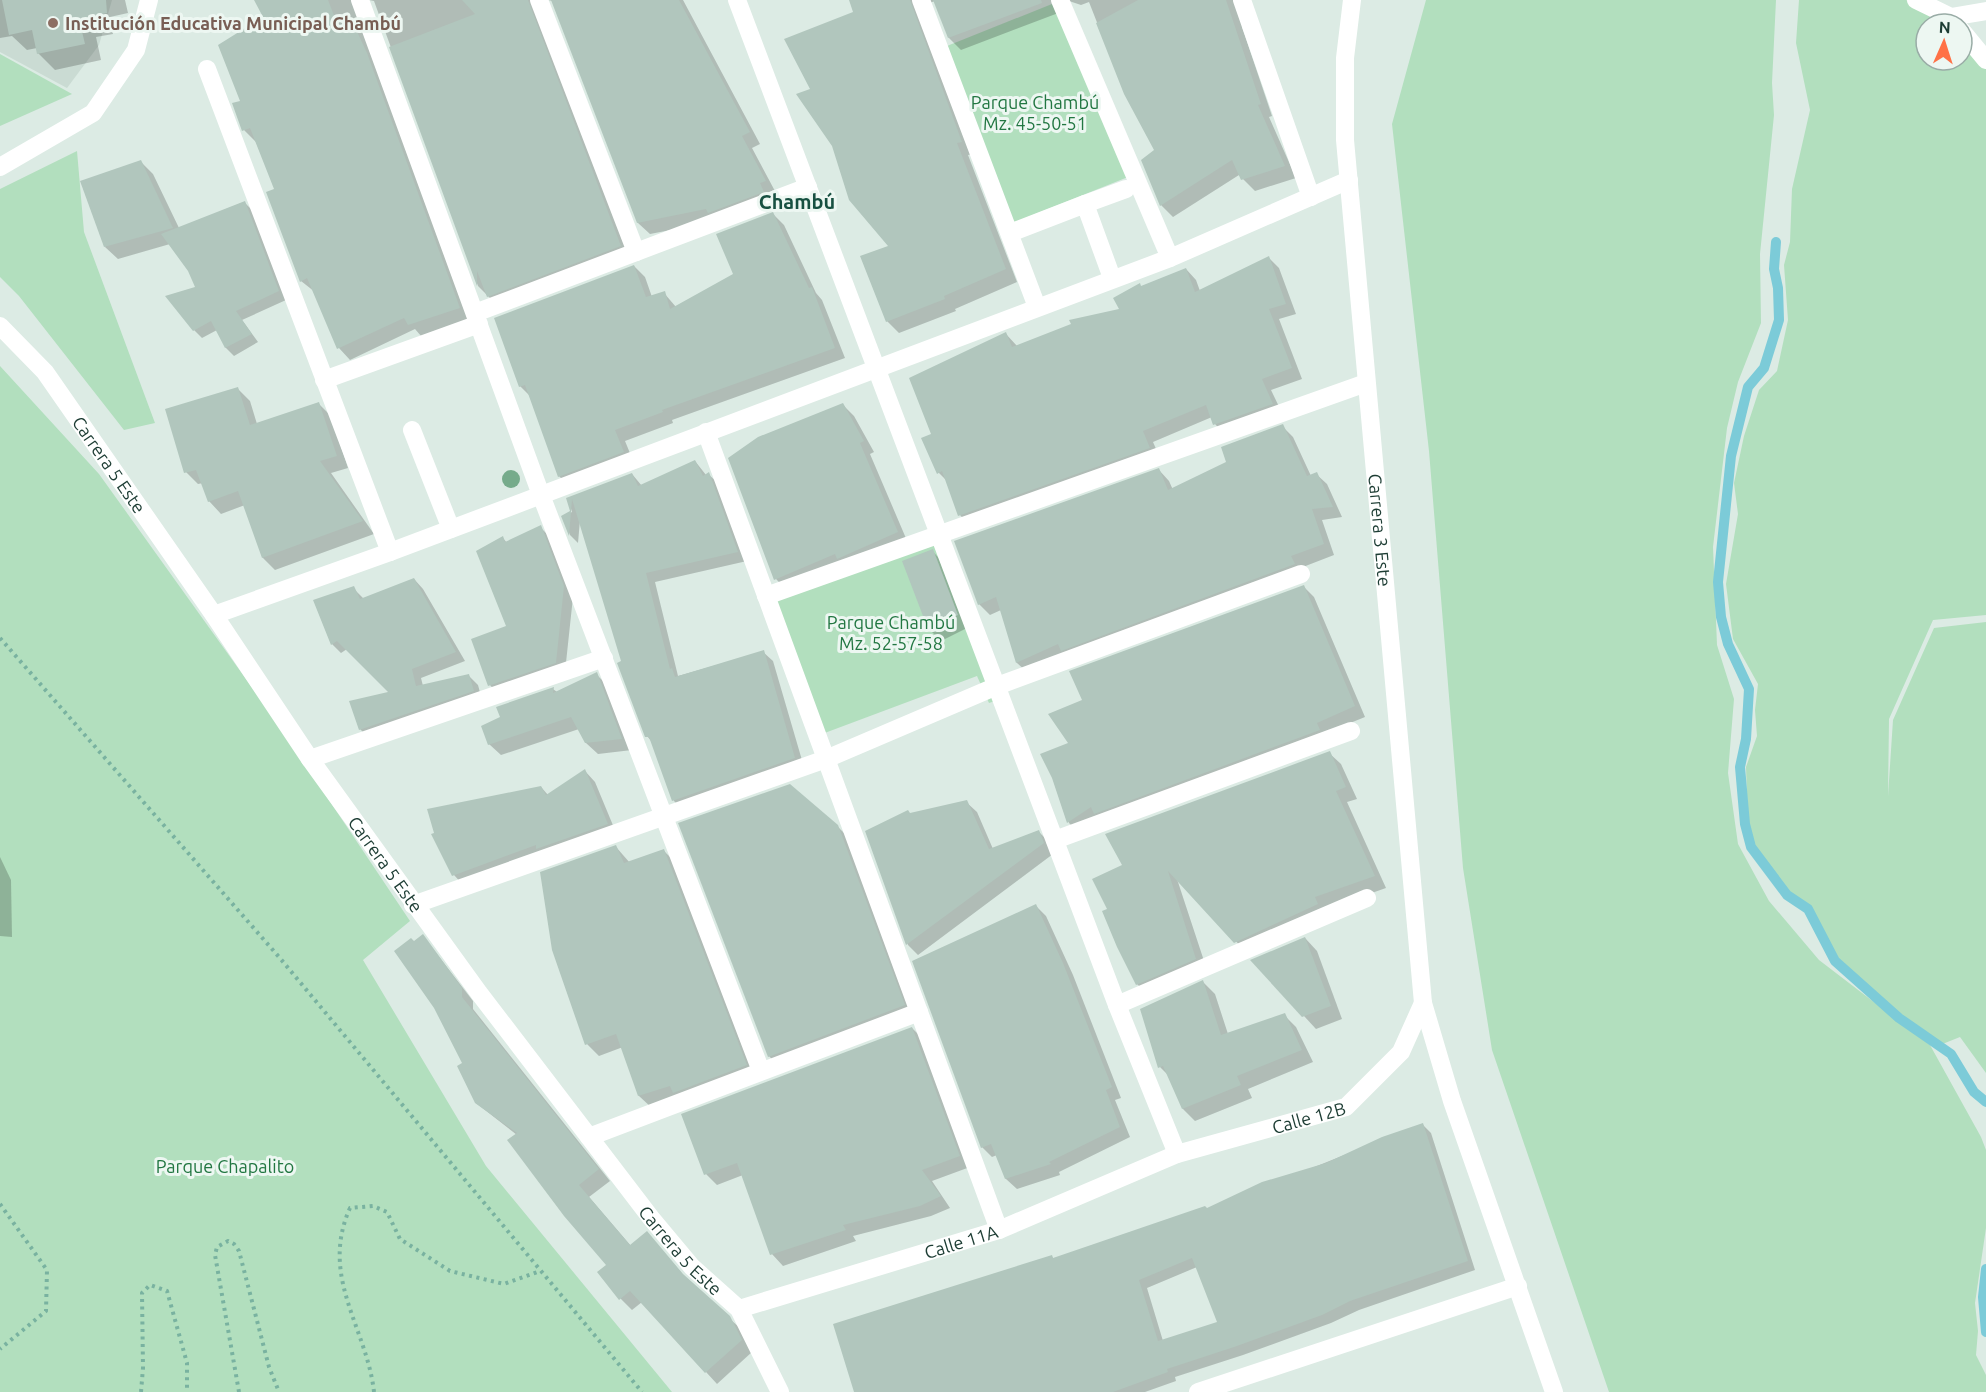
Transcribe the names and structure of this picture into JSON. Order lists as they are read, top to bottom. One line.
{"streets":{"street":["Carrera 5 Este","Carrera 3 Este","Calle 12B","Calle 11A"]},"crossings":[["Carrera 5 Este","Calle 11A"],["Carrera 3 Este","Calle 12B"],["Calle 12B","Calle 11A"]],"districts":["Chambú"],"parks":["Parque Chambú Mz. 45-50-51","Parque Chambú Mz. 52-57-58","Parque Chapalito"],"places":["Institución Educativa Municipal Chambú"],"north":"top"}
